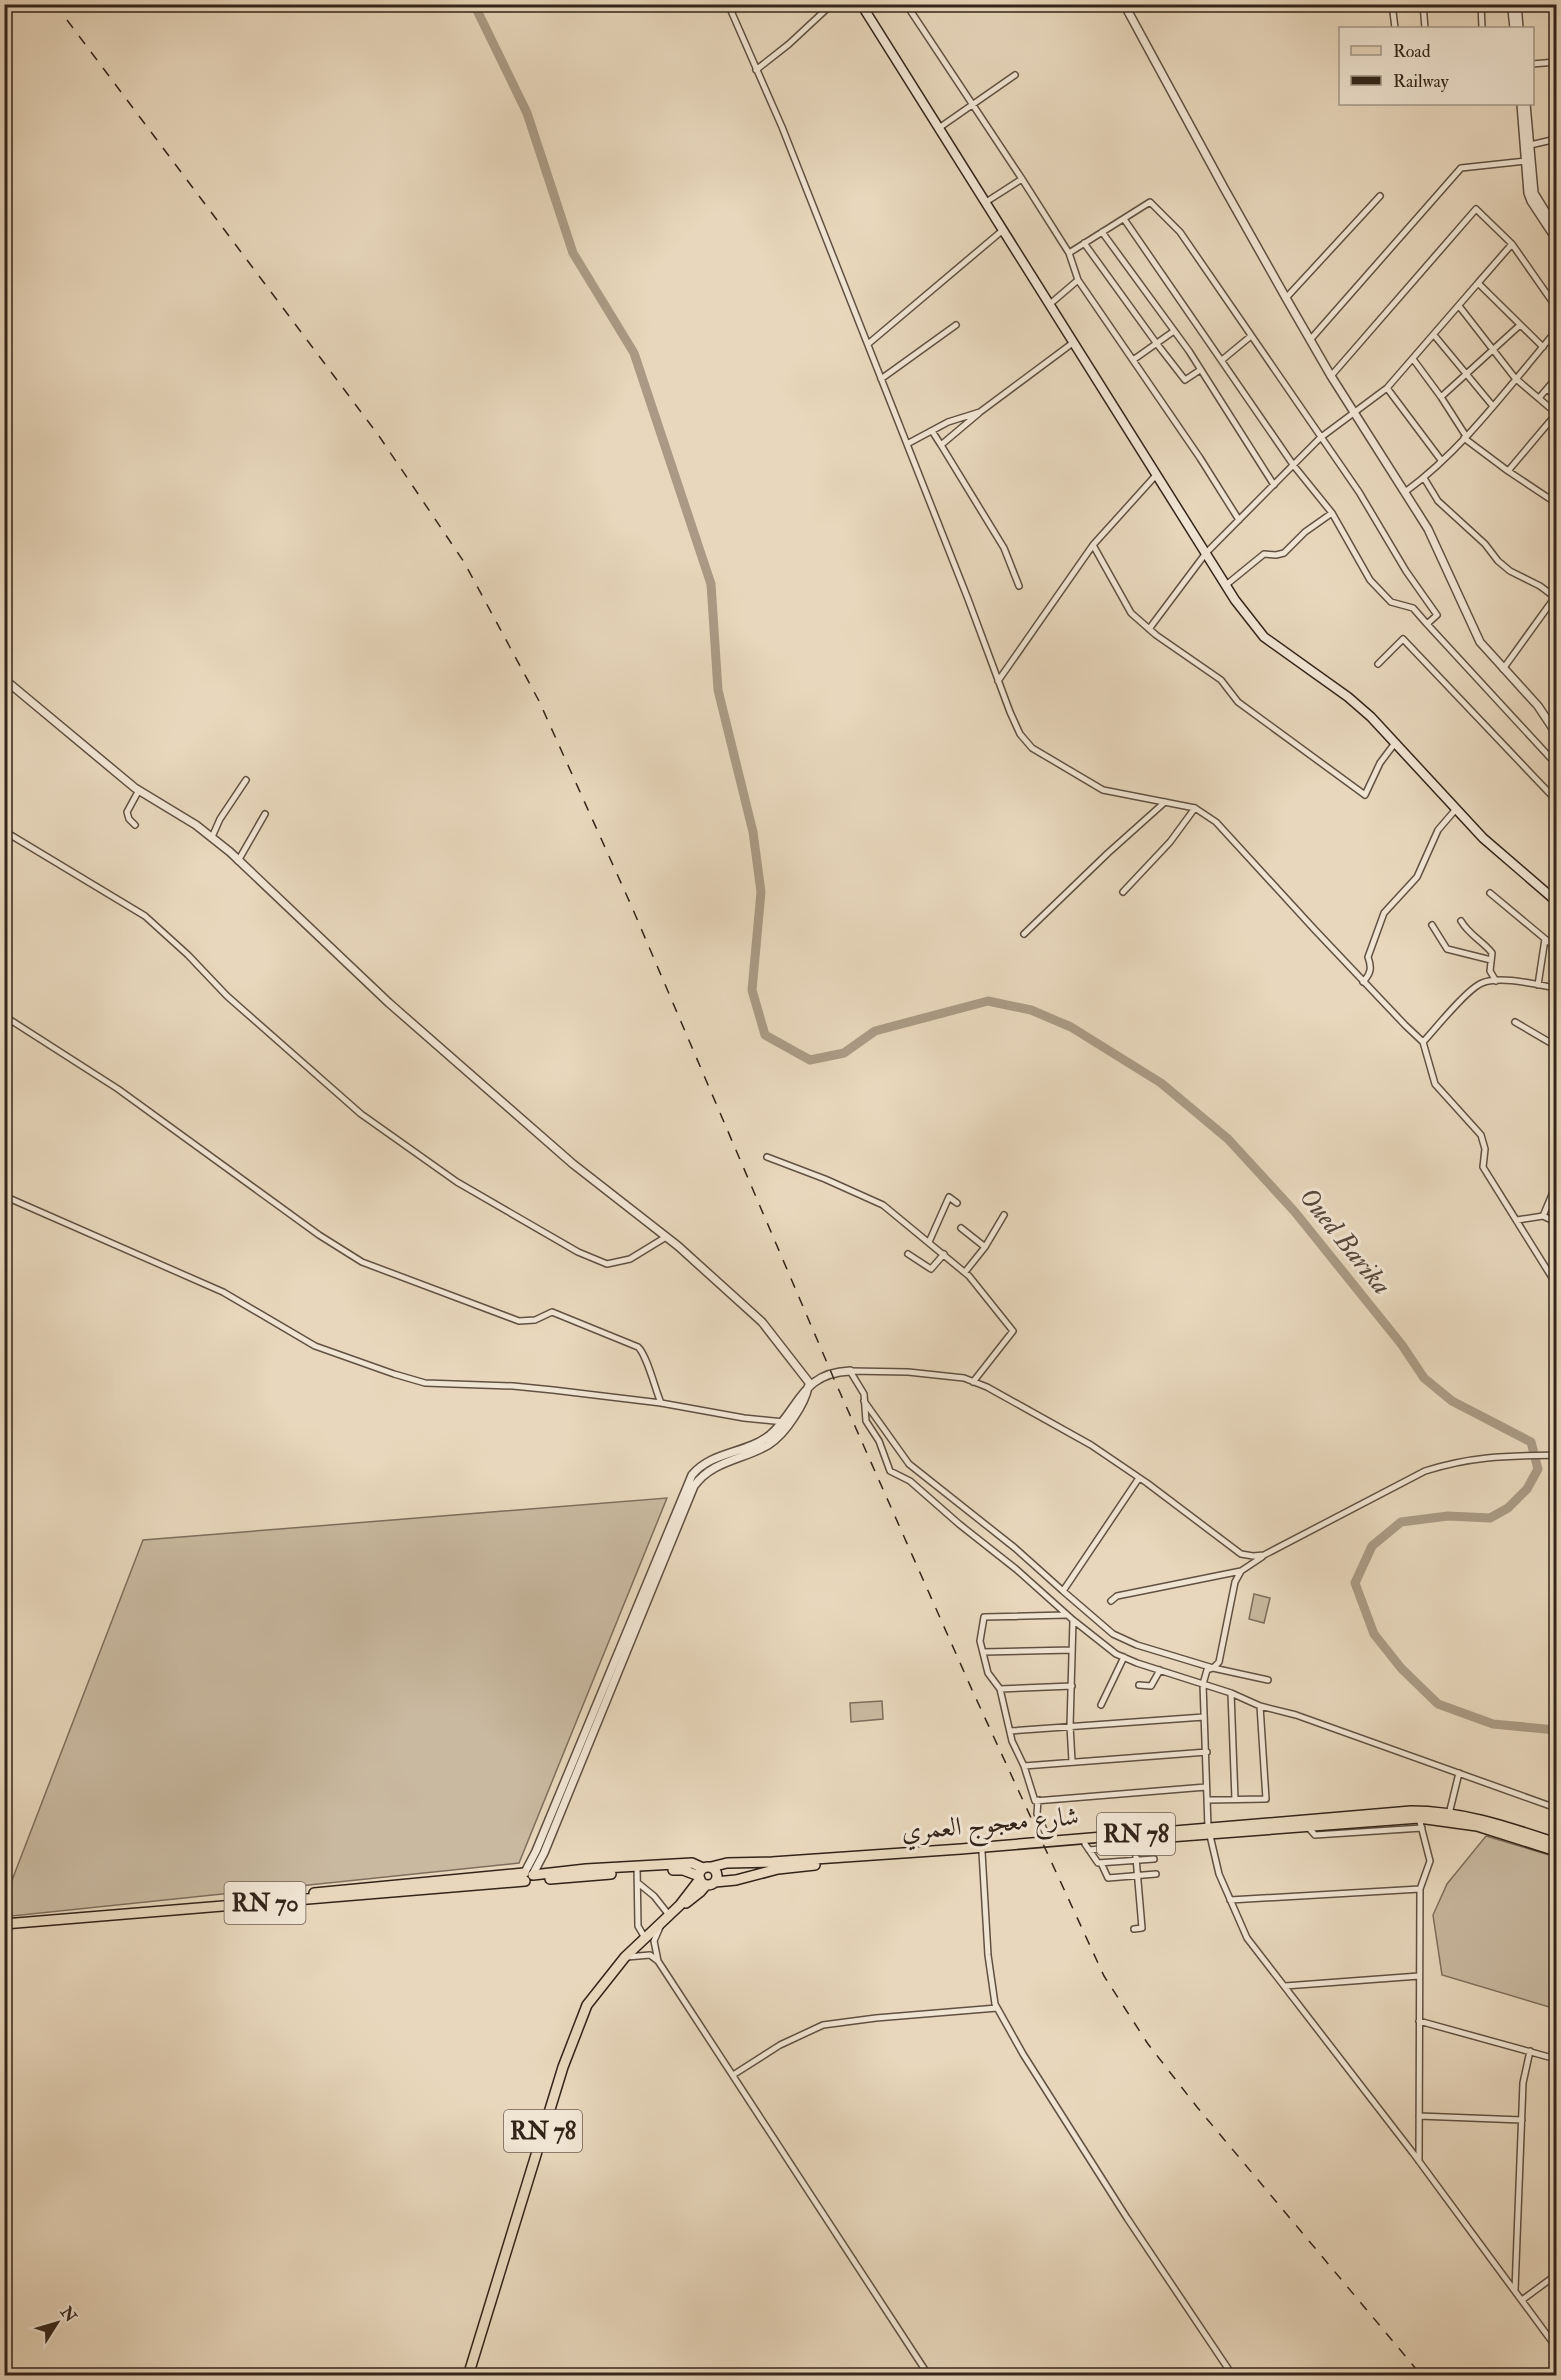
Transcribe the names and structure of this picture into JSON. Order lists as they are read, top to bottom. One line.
{"streets":{"main road":["شارع معجوج العمري","RN 78","RN 70"]},"crossings":[["شارع معجوج العمري","RN 78"],["شارع معجوج العمري","RN 70"],["RN 78","RN 70"]],"water":["Oued Barika"],"legend":["Road","Railway"],"north":"top right"}
